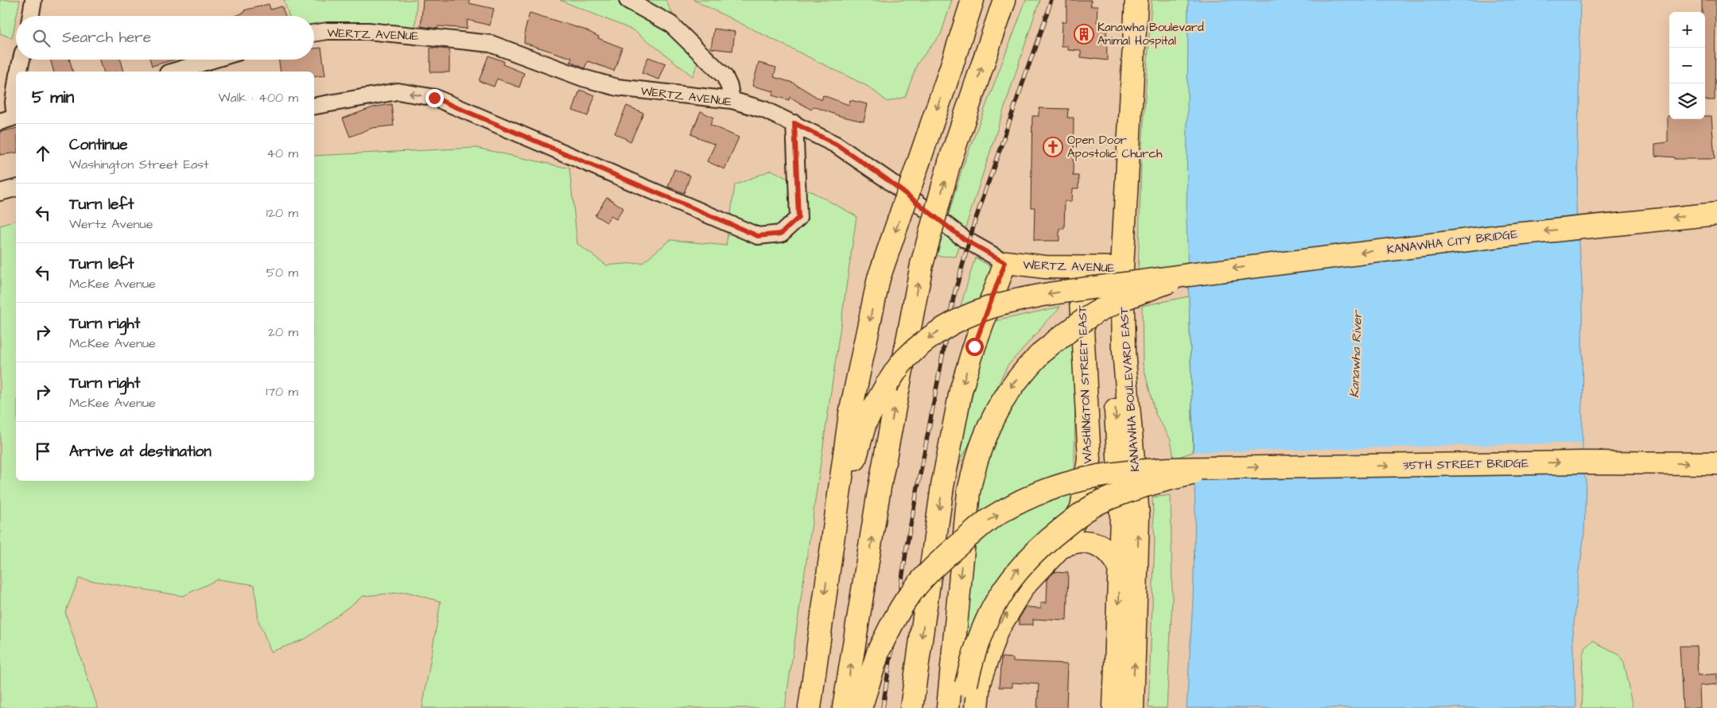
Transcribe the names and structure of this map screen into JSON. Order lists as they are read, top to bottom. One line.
{"streets":{"main road":["WERTZ AVENUE","KANAWHA CITY BRIDGE","WASHINGTON STREET EAST","KANAWHA BOULEVARD EAST","35TH STREET BRIDGE"]},"crossings":[["WERTZ AVENUE","WASHINGTON STREET EAST"],["WERTZ AVENUE","KANAWHA BOULEVARD EAST"]],"one_way":["KANAWHA CITY BRIDGE","35TH STREET BRIDGE"],"water":["Kanawha River"],"places":{"building":["Kanawha Boulevard Animal Hospital"],"church":["Open Door Apostolic Church"]},"page":{"map_buttons":["+","−"],"search":"Search here","heading":["5 min","Walk · 400 m"],"list":[["Continue","Washington Street East","40 m"],["Turn left","Wertz Avenue","120 m"],["Turn left","McKee Avenue","50 m"],["Turn right","McKee Avenue","20 m"],["Turn right","McKee Avenue","170 m"],"Arrive at destination"]}}
